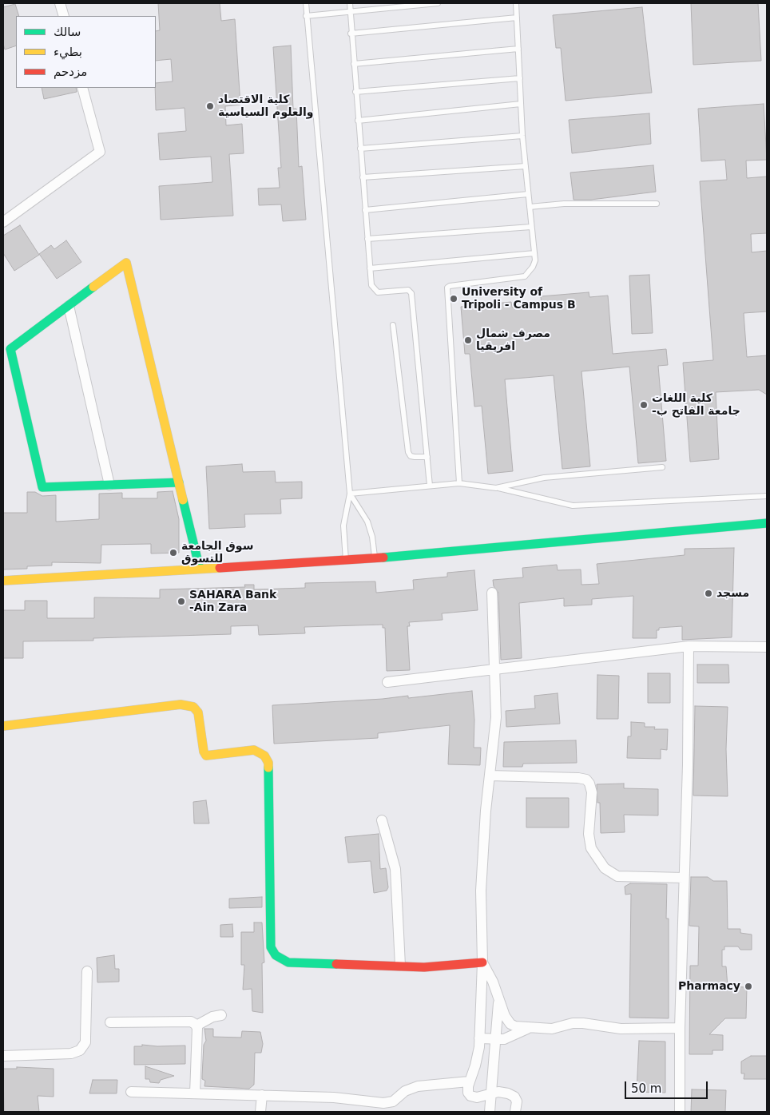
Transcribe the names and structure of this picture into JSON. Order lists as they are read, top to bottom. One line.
{"places":["كلية الاقتصاد والعلوم السياسية","University of Tripoli - Campus B","مصرف شمال افريقيا","كلية اللغات -جامعة الفاتح ب","سوق الجامعة للتسوق","مسجد","SAHARA Bank -Ain Zara","Pharmacy"],"legend":["سالك","بطيء","مزدحم"],"scale_bar":"50 m"}
